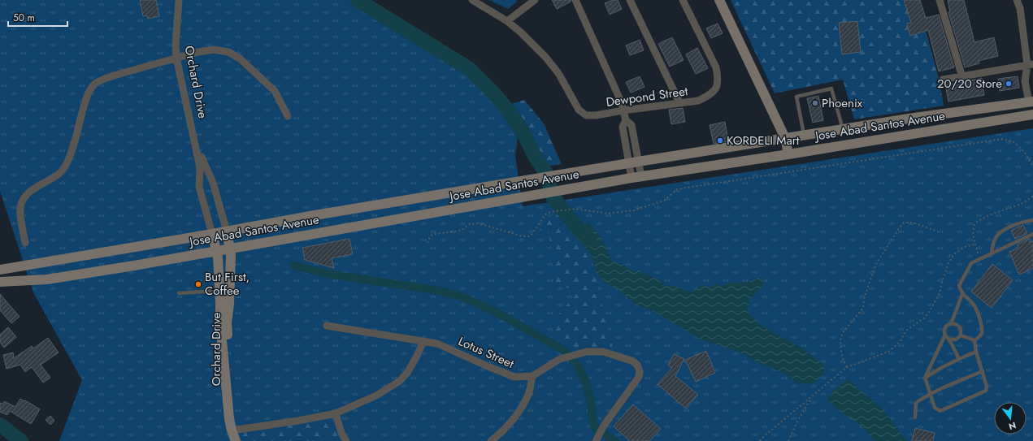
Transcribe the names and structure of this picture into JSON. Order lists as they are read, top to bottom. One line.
{"streets":{"main road":["Orchard Drive","Jose Abad Santos Avenue"],"street":["Dewpond Street","Lotus Street"]},"crossings":[["Orchard Drive","Jose Abad Santos Avenue"]],"places":["20/20 Store","Phoenix","KORDELI Mart","But First, Coffee"],"scale_bar":"50 m","north":"bottom"}
